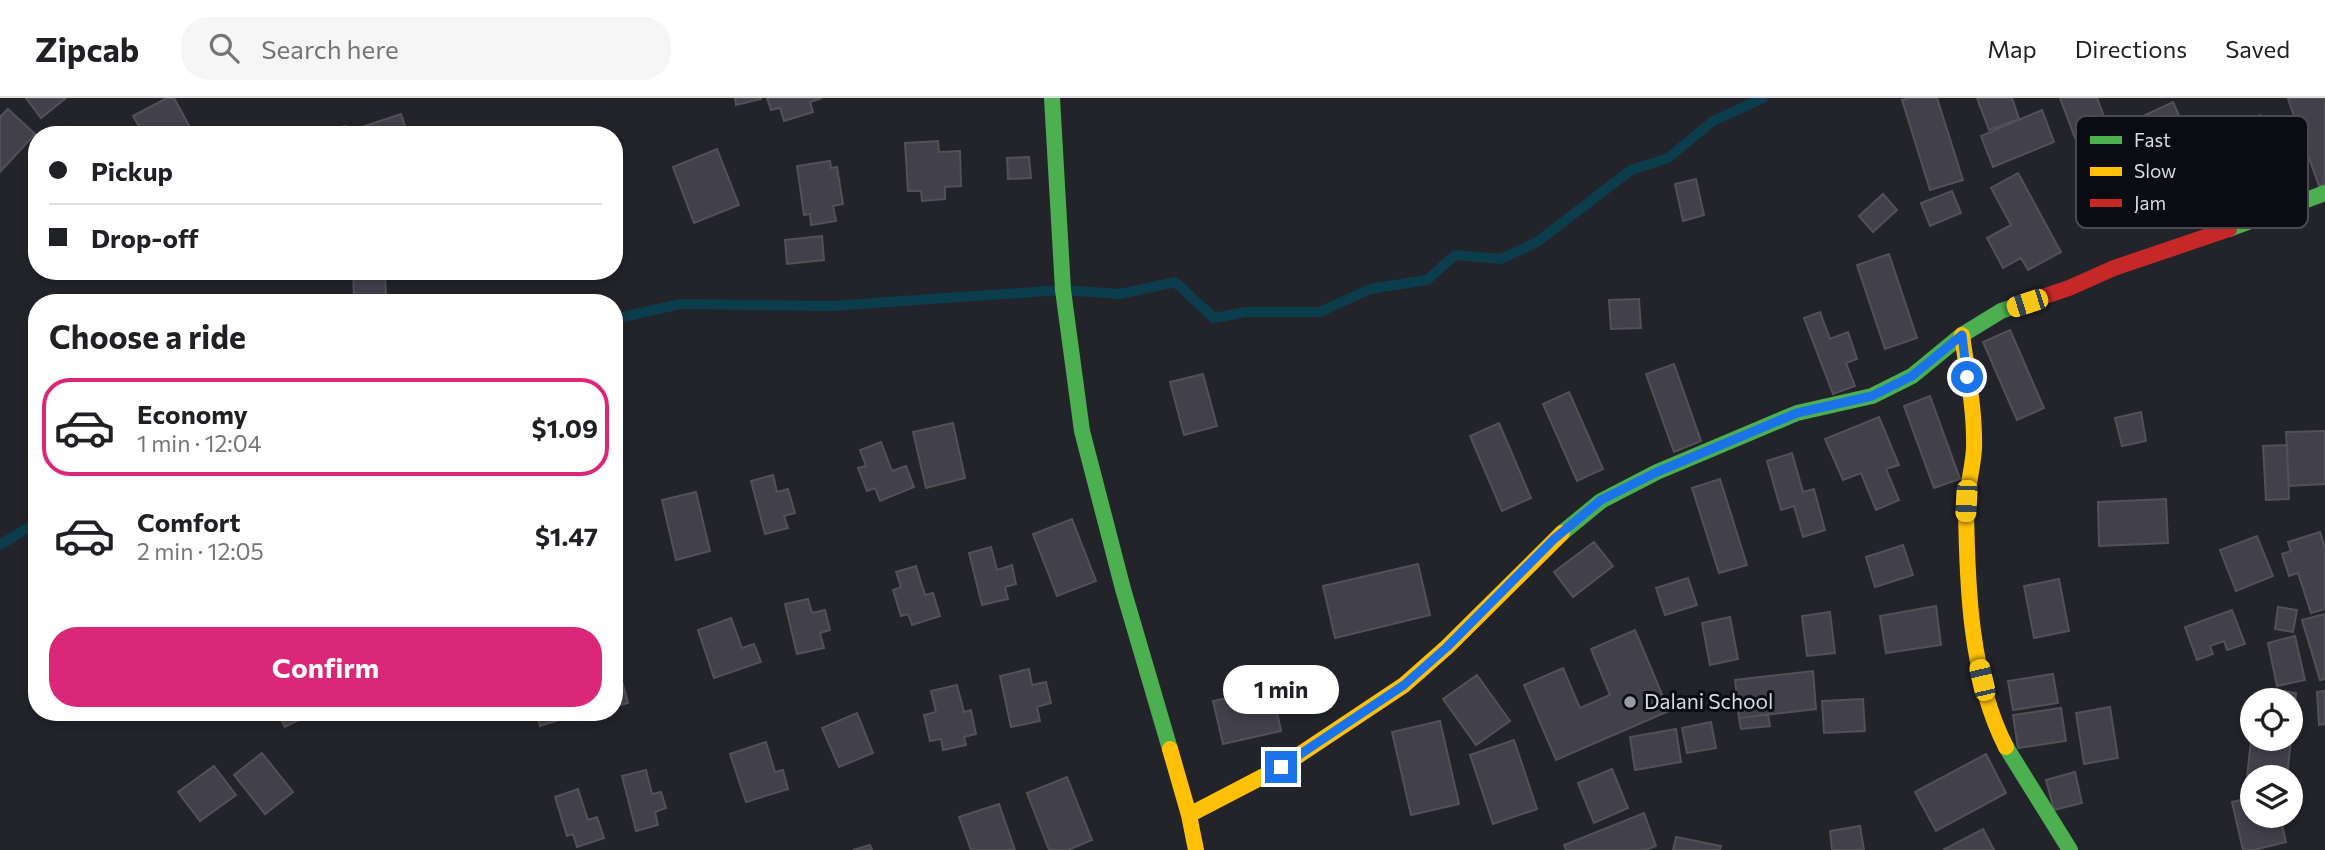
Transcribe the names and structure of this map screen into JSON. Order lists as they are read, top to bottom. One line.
{"places":["Dalani School"],"legend":["Fast","Slow","Jam"],"page":{"header":"Zipcab","search":"Search here","nav":["Map","Directions","Saved"],"banner":["Pickup","Drop-off"],"heading":"Choose a ride","list":[{"name":"Economy","note":"1 min · 12:04","value":"$1.09"},{"name":"Comfort","note":"2 min · 12:05","value":"$1.47"}],"buttons":"Confirm","bubble":"1 min"}}
